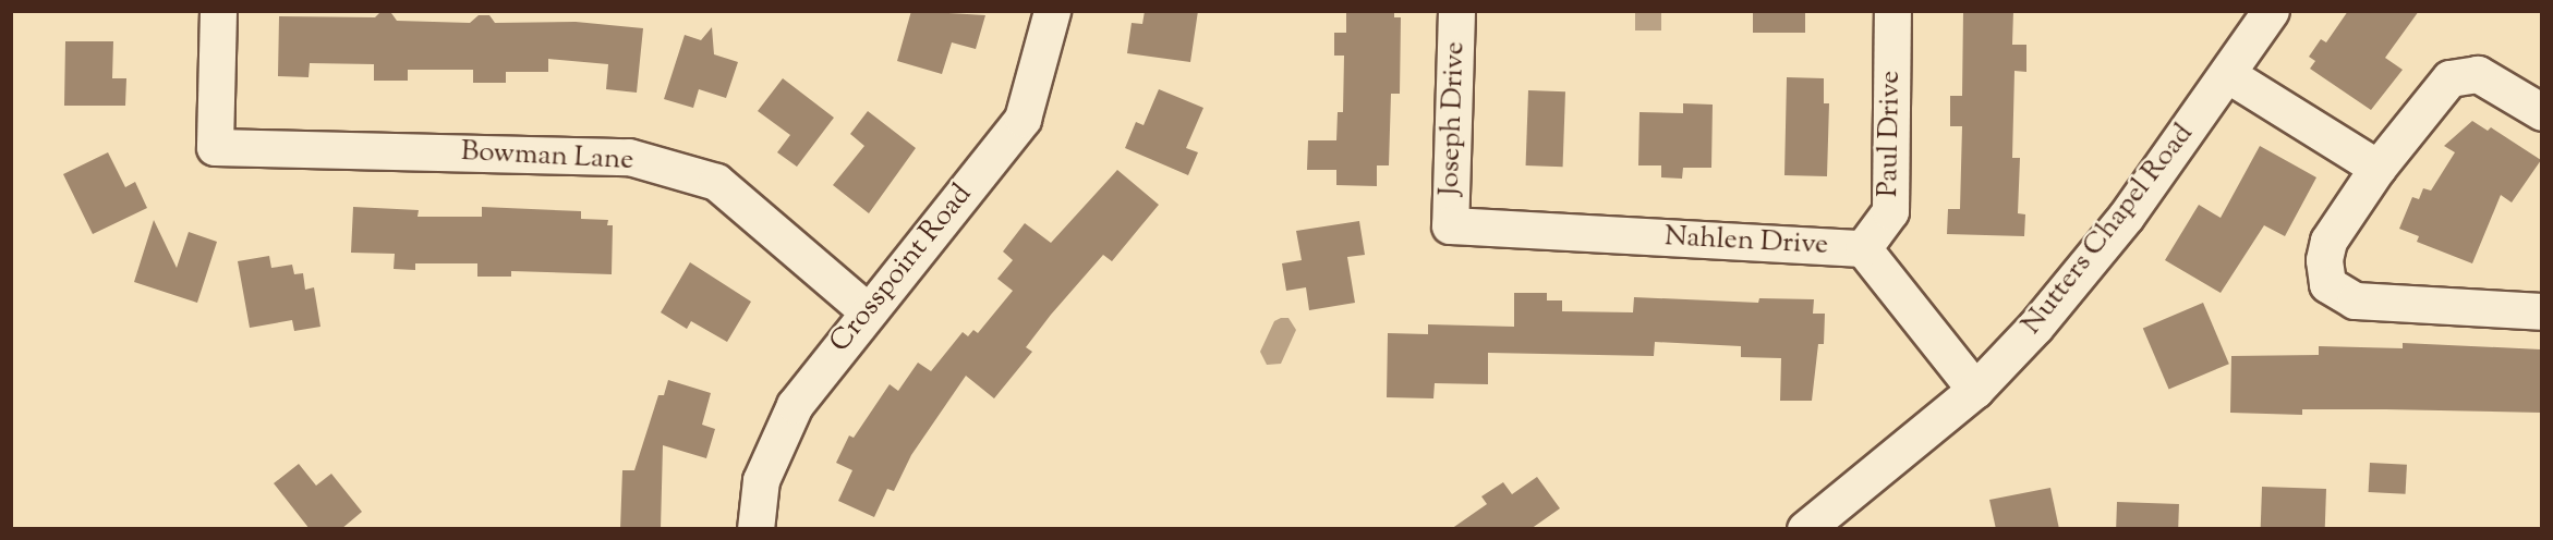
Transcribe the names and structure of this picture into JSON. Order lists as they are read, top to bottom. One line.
{"streets":{"street":["Joseph Drive","Paul Drive","Bowman Lane","Nutters Chapel Road","Nahlen Drive","Crosspoint Road"]},"crossings":[["Joseph Drive","Nahlen Drive"],["Paul Drive","Nahlen Drive"],["Bowman Lane","Crosspoint Road"],["Nutters Chapel Road","Nahlen Drive"]]}
